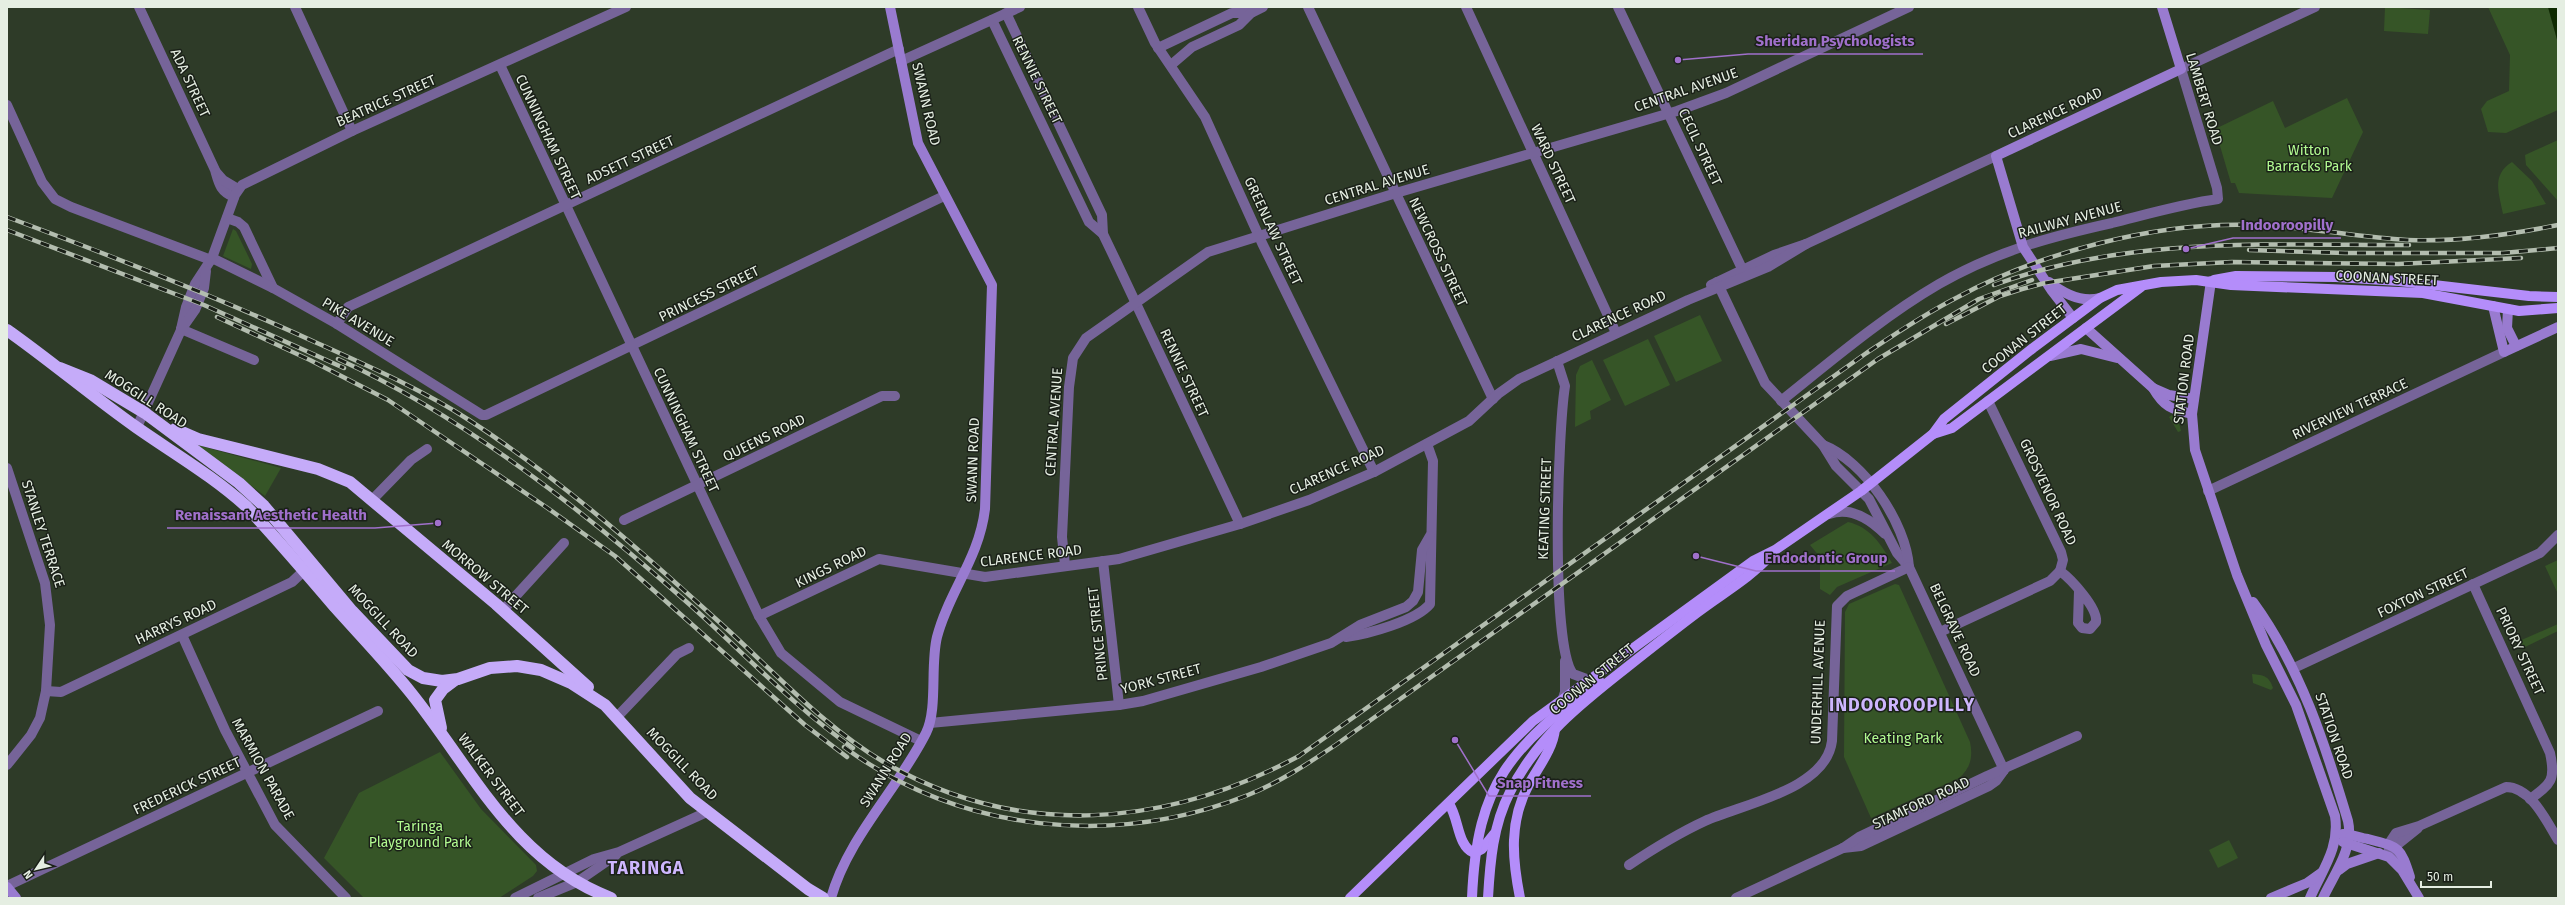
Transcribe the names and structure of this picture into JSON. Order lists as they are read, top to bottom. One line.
{"streets":{"highway":["MOGGILL ROAD","MORROW STREET","WALKER STREET"],"main road":["COONAN STREET"],"street":["RENNIE STREET","ADA STREET","CENTRAL AVENUE","LAMBERT ROAD","BEATRICE STREET","SWANN ROAD","CLARENCE ROAD","CUNNINGHAM STREET","CECIL STREET","ADSETT STREET","WARD STREET","RAILWAY AVENUE","GREENLAW STREET","NEWCROSS STREET","PRINCESS STREET","PIKE AVENUE","STATION ROAD","RIVERVIEW TERRACE","QUEENS ROAD","GROSVENOR ROAD","KEATING STREET","STANLEY TERRACE","KINGS ROAD","FOXTON STREET","HARRYS ROAD","BELGRAVE ROAD","PRINCE STREET","PRIORY STREET","YORK STREET","UNDERHILL AVENUE","MARMION PARADE","FREDERICK STREET","STAMFORD ROAD"]},"crossings":[["RENNIE STREET","CENTRAL AVENUE"],["RENNIE STREET","CLARENCE ROAD"],["ADA STREET","BEATRICE STREET"],["CENTRAL AVENUE","CLARENCE ROAD"],["CENTRAL AVENUE","CECIL STREET"],["CENTRAL AVENUE","WARD STREET"],["CENTRAL AVENUE","GREENLAW STREET"],["CENTRAL AVENUE","NEWCROSS STREET"],["LAMBERT ROAD","CLARENCE ROAD"],["LAMBERT ROAD","RAILWAY AVENUE"],["BEATRICE STREET","CUNNINGHAM STREET"],["SWANN ROAD","CLARENCE ROAD"],["SWANN ROAD","CUNNINGHAM STREET"],["SWANN ROAD","ADSETT STREET"],["SWANN ROAD","PRINCESS STREET"],["SWANN ROAD","KINGS ROAD"],["SWANN ROAD","YORK STREET"],["CLARENCE ROAD","CECIL STREET"],["CLARENCE ROAD","WARD STREET"],["CLARENCE ROAD","GREENLAW STREET"],["CLARENCE ROAD","NEWCROSS STREET"],["CLARENCE ROAD","KEATING STREET"],["CLARENCE ROAD","KINGS ROAD"],["CLARENCE ROAD","PRINCE STREET"],["CLARENCE ROAD","YORK STREET"],["CUNNINGHAM STREET","ADSETT STREET"],["CUNNINGHAM STREET","PRINCESS STREET"],["CUNNINGHAM STREET","QUEENS ROAD"],["CUNNINGHAM STREET","KINGS ROAD"],["ADSETT STREET","PIKE AVENUE"],["COONAN STREET","STATION ROAD"],["COONAN STREET","GROSVENOR ROAD"],["COONAN STREET","KEATING STREET"],["COONAN STREET","BELGRAVE ROAD"],["PRINCESS STREET","PIKE AVENUE"],["STATION ROAD","RIVERVIEW TERRACE"],["STATION ROAD","FOXTON STREET"],["MOGGILL ROAD","MORROW STREET"],["MOGGILL ROAD","HARRYS ROAD"],["MOGGILL ROAD","WALKER STREET"],["STANLEY TERRACE","HARRYS ROAD"],["FOXTON STREET","PRIORY STREET"],["HARRYS ROAD","MARMION PARADE"],["BELGRAVE ROAD","UNDERHILL AVENUE"],["BELGRAVE ROAD","STAMFORD ROAD"],["PRINCE STREET","YORK STREET"],["MARMION PARADE","FREDERICK STREET"]],"districts":["INDOOROOPILLY","TARINGA"],"parks":["Witton Barracks Park","Keating Park","Taringa Playground Park"],"places":["Sheridan Psychologists","Indooroopilly","Renaissant Aesthetic Health","Endodontic Group","Snap Fitness"],"scale_bar":"50 m","north":"bottom left"}
